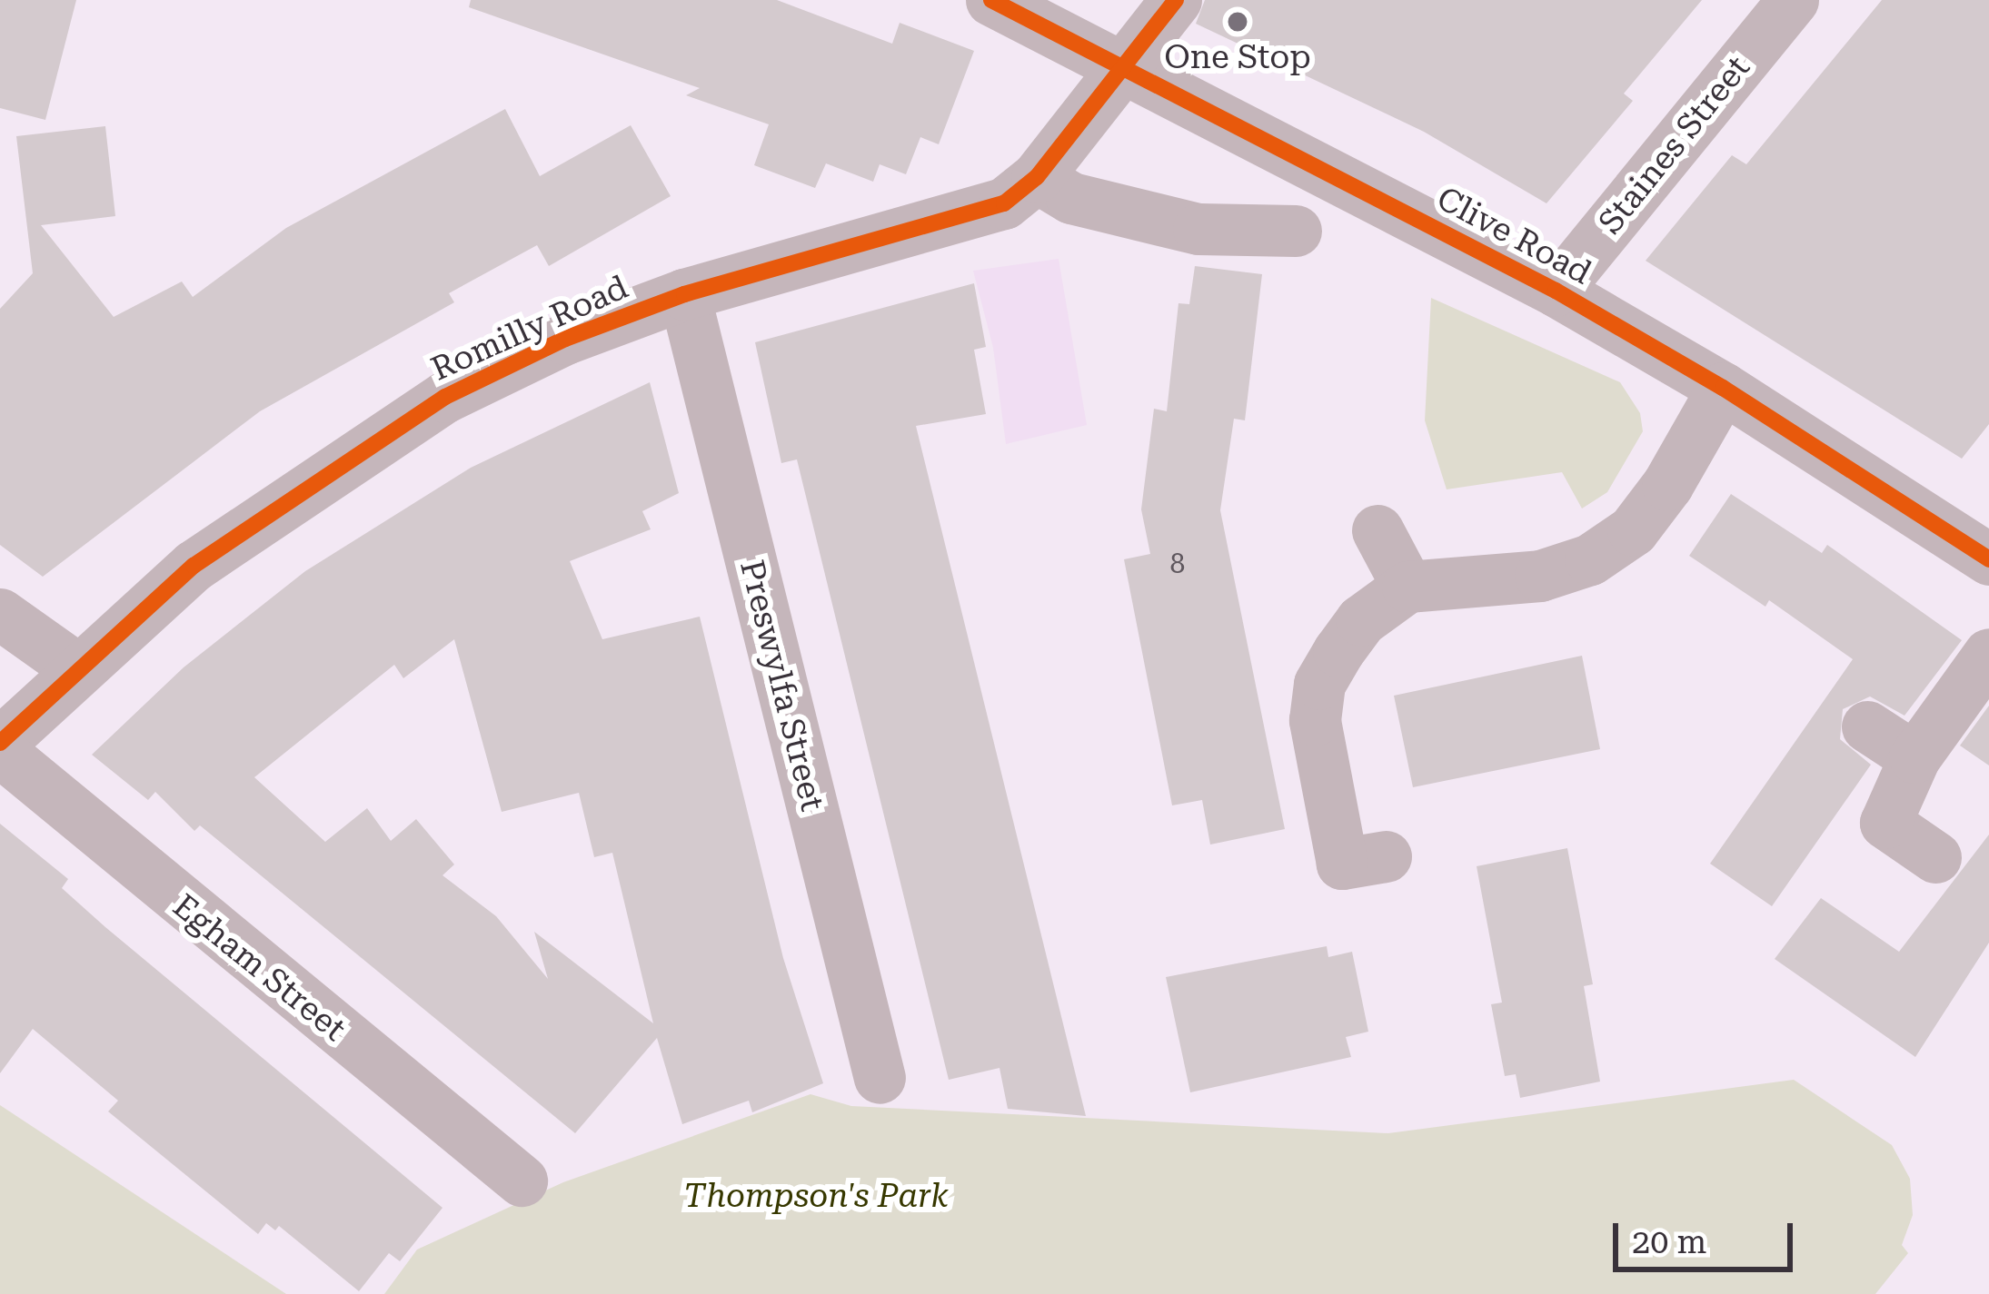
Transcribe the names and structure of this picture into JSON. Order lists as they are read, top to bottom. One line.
{"streets":{"street":["Staines Street","Clive Road","Romilly Road","Preswylfa Street","Egham Street"]},"crossings":[["Staines Street","Clive Road"],["Clive Road","Romilly Road"],["Romilly Road","Preswylfa Street"],["Romilly Road","Egham Street"]],"parks":["Thompson's Park"],"places":["One Stop"],"house_numbers":["8"],"scale_bar":"20 m"}
